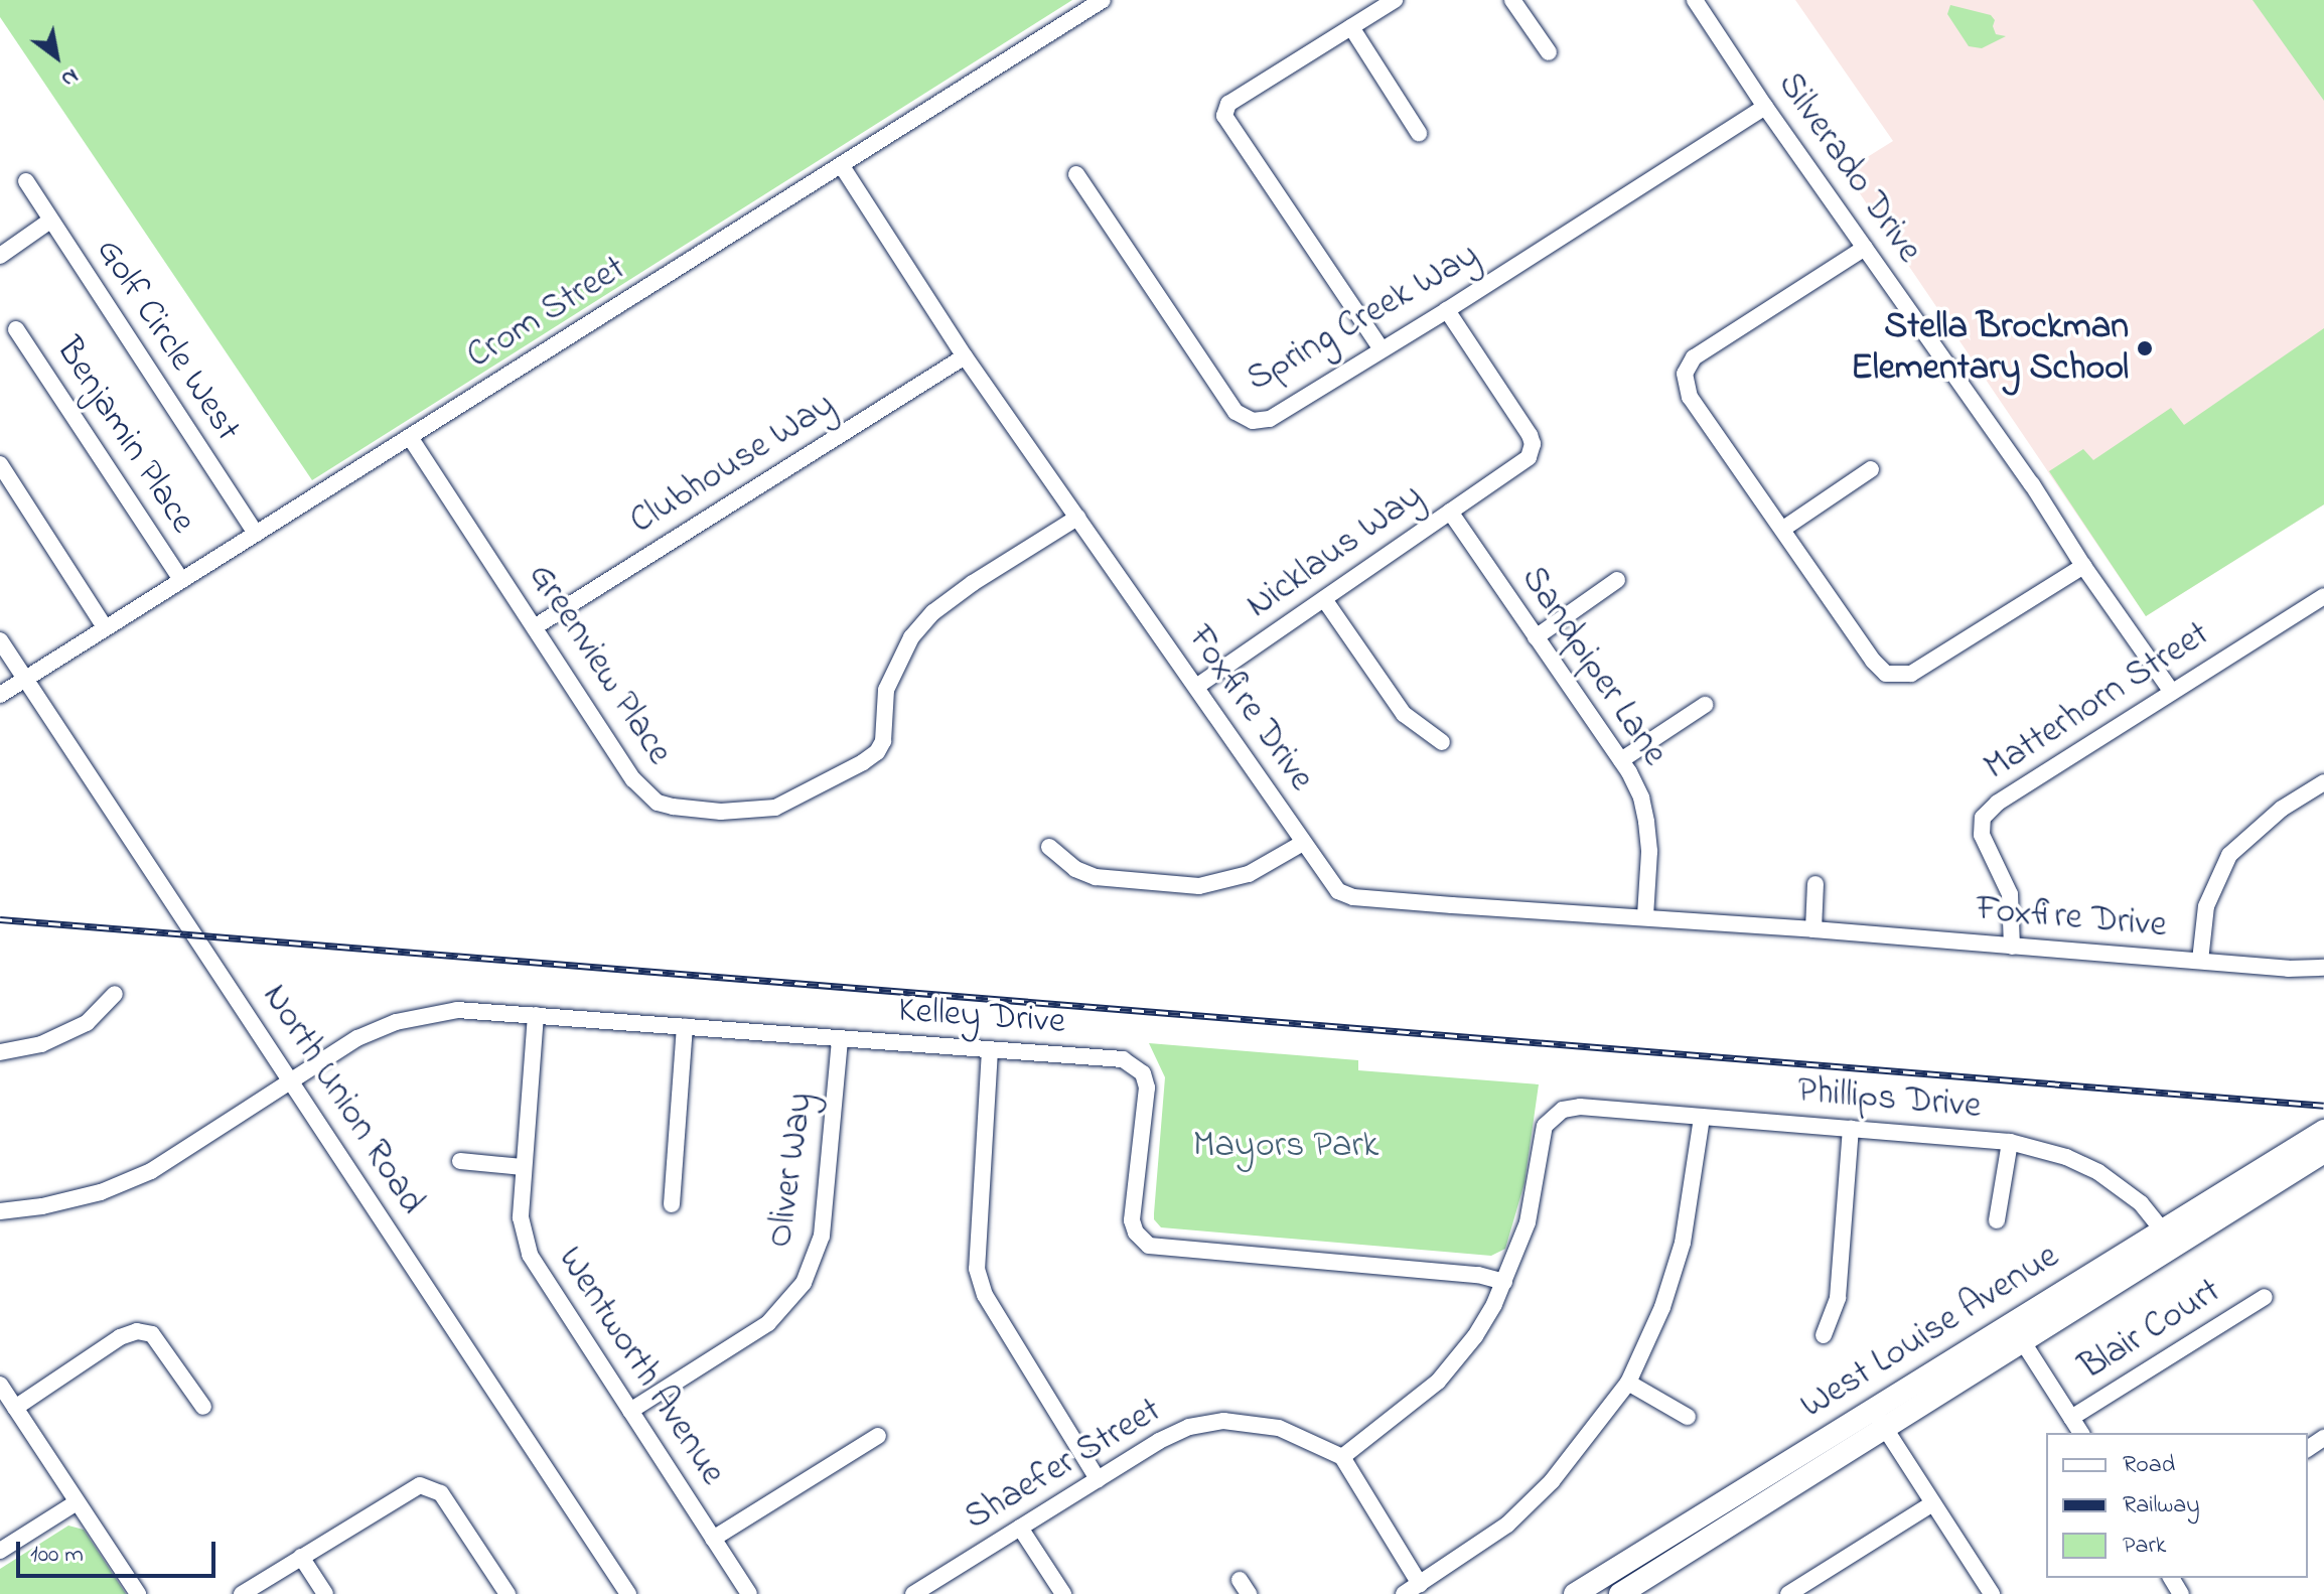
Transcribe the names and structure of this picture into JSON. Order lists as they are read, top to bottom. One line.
{"streets":{"main road":["West Louise Avenue"],"street":["Silverado Drive","Crom Street","Spring Creek Way","Golf Circle West","Benjamin Place","Clubhouse Way","Nicklaus Way","Greenview Place","Sandpiper Lane","Matterhorn Street","Foxfire Drive","Kelley Drive","North Union Road","Phillips Drive","Oliver Way","Blair Court","Wentworth Avenue","Shaefer Street"]},"crossings":[["Silverado Drive","Spring Creek Way"],["Silverado Drive","Matterhorn Street"],["Crom Street","Golf Circle West"],["Crom Street","Benjamin Place"],["Crom Street","Greenview Place"],["Crom Street","Foxfire Drive"],["Crom Street","North Union Road"],["Spring Creek Way","Nicklaus Way"],["Clubhouse Way","Greenview Place"],["Clubhouse Way","Foxfire Drive"],["Nicklaus Way","Sandpiper Lane"],["Nicklaus Way","Foxfire Drive"],["Greenview Place","Foxfire Drive"],["Sandpiper Lane","Foxfire Drive"],["Matterhorn Street","Foxfire Drive"],["Kelley Drive","North Union Road"],["Kelley Drive","Phillips Drive"],["Kelley Drive","Oliver Way"],["Kelley Drive","Wentworth Avenue"],["Phillips Drive","West Louise Avenue"],["Oliver Way","Wentworth Avenue"]],"parks":["Mayors Park"],"places":["Stella Brockman Elementary School"],"legend":["Road","Railway","Park"],"scale_bar":"100 m","north":"bottom right"}
